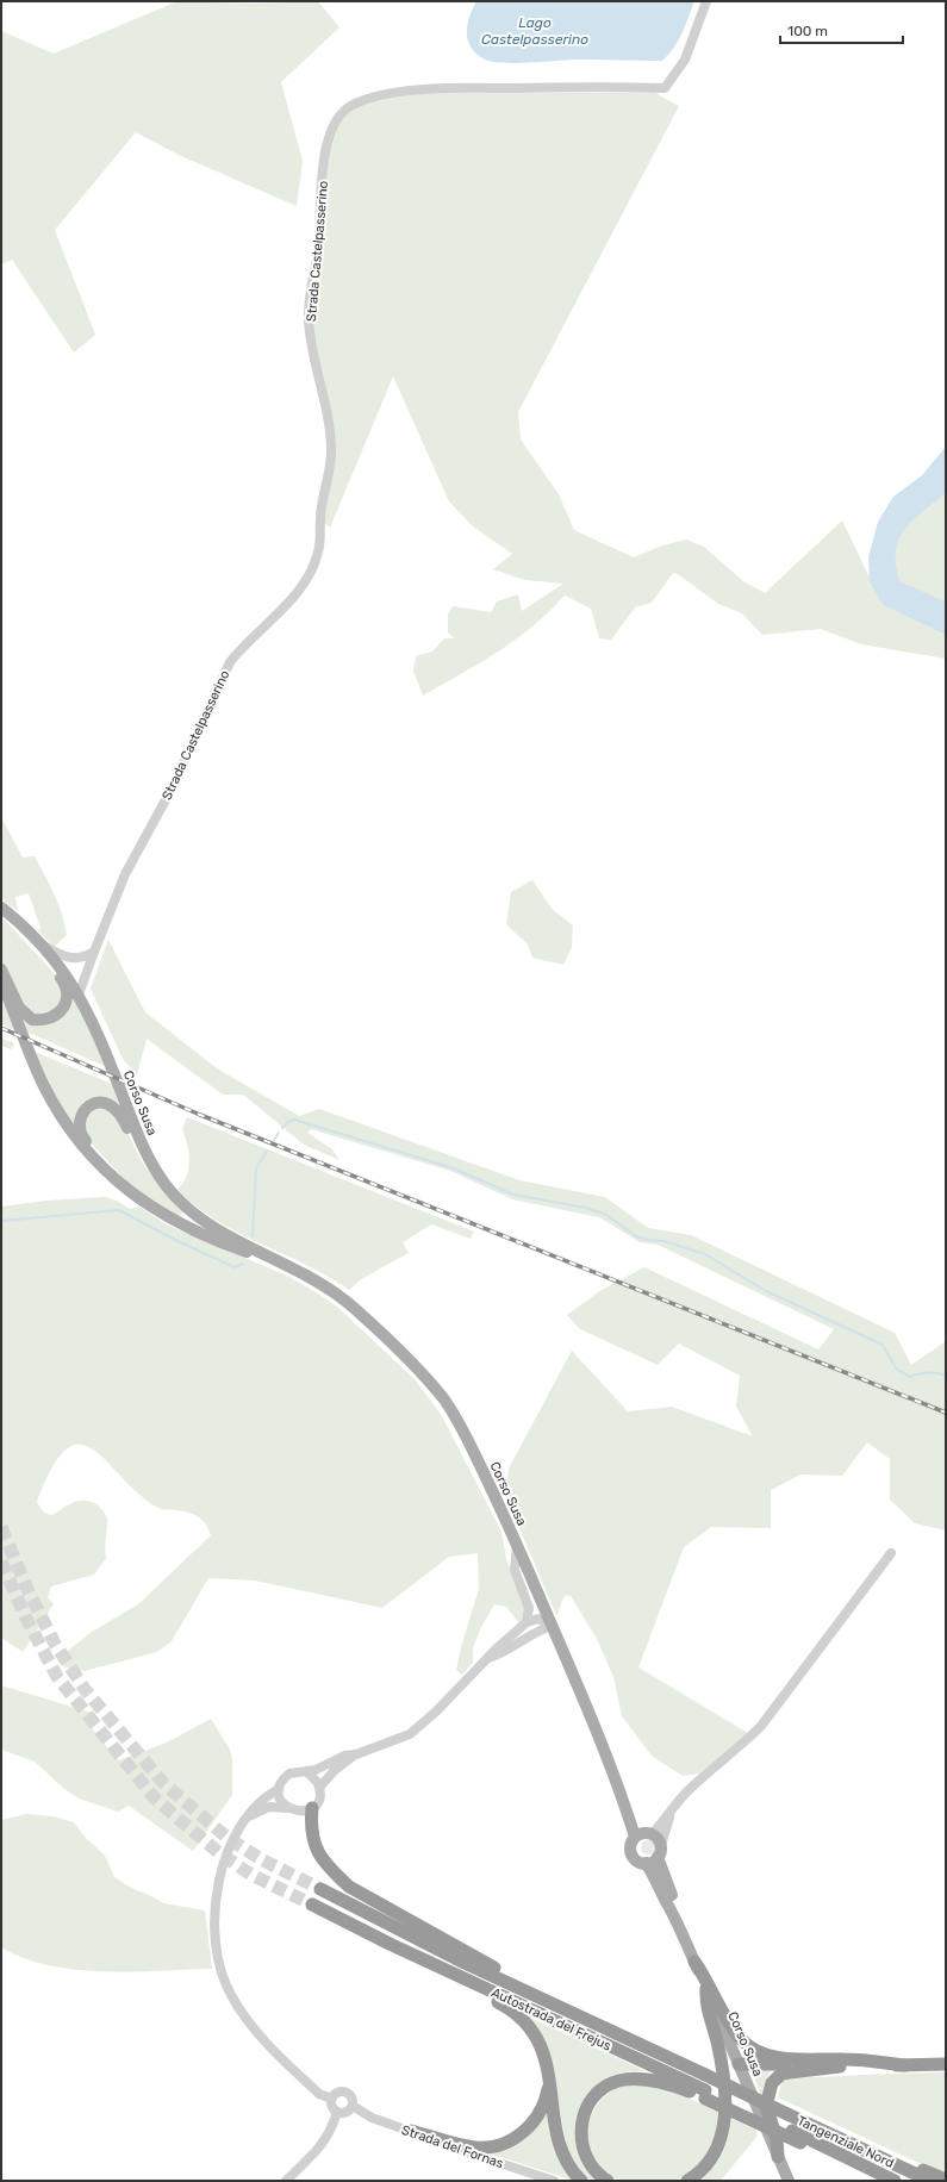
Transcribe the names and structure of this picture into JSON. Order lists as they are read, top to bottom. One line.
{"streets":{"highway":["Autostrada del Frejus","Tangenziale Nord"],"main road":["Corso Susa"],"street":["Strada Castelpasserino","Strada del Fornas"]},"crossings":[["Strada Castelpasserino","Corso Susa"],["Autostrada del Frejus","Tangenziale Nord"]],"water":["Lago Castelpasserino"],"scale_bar":"100 m"}
